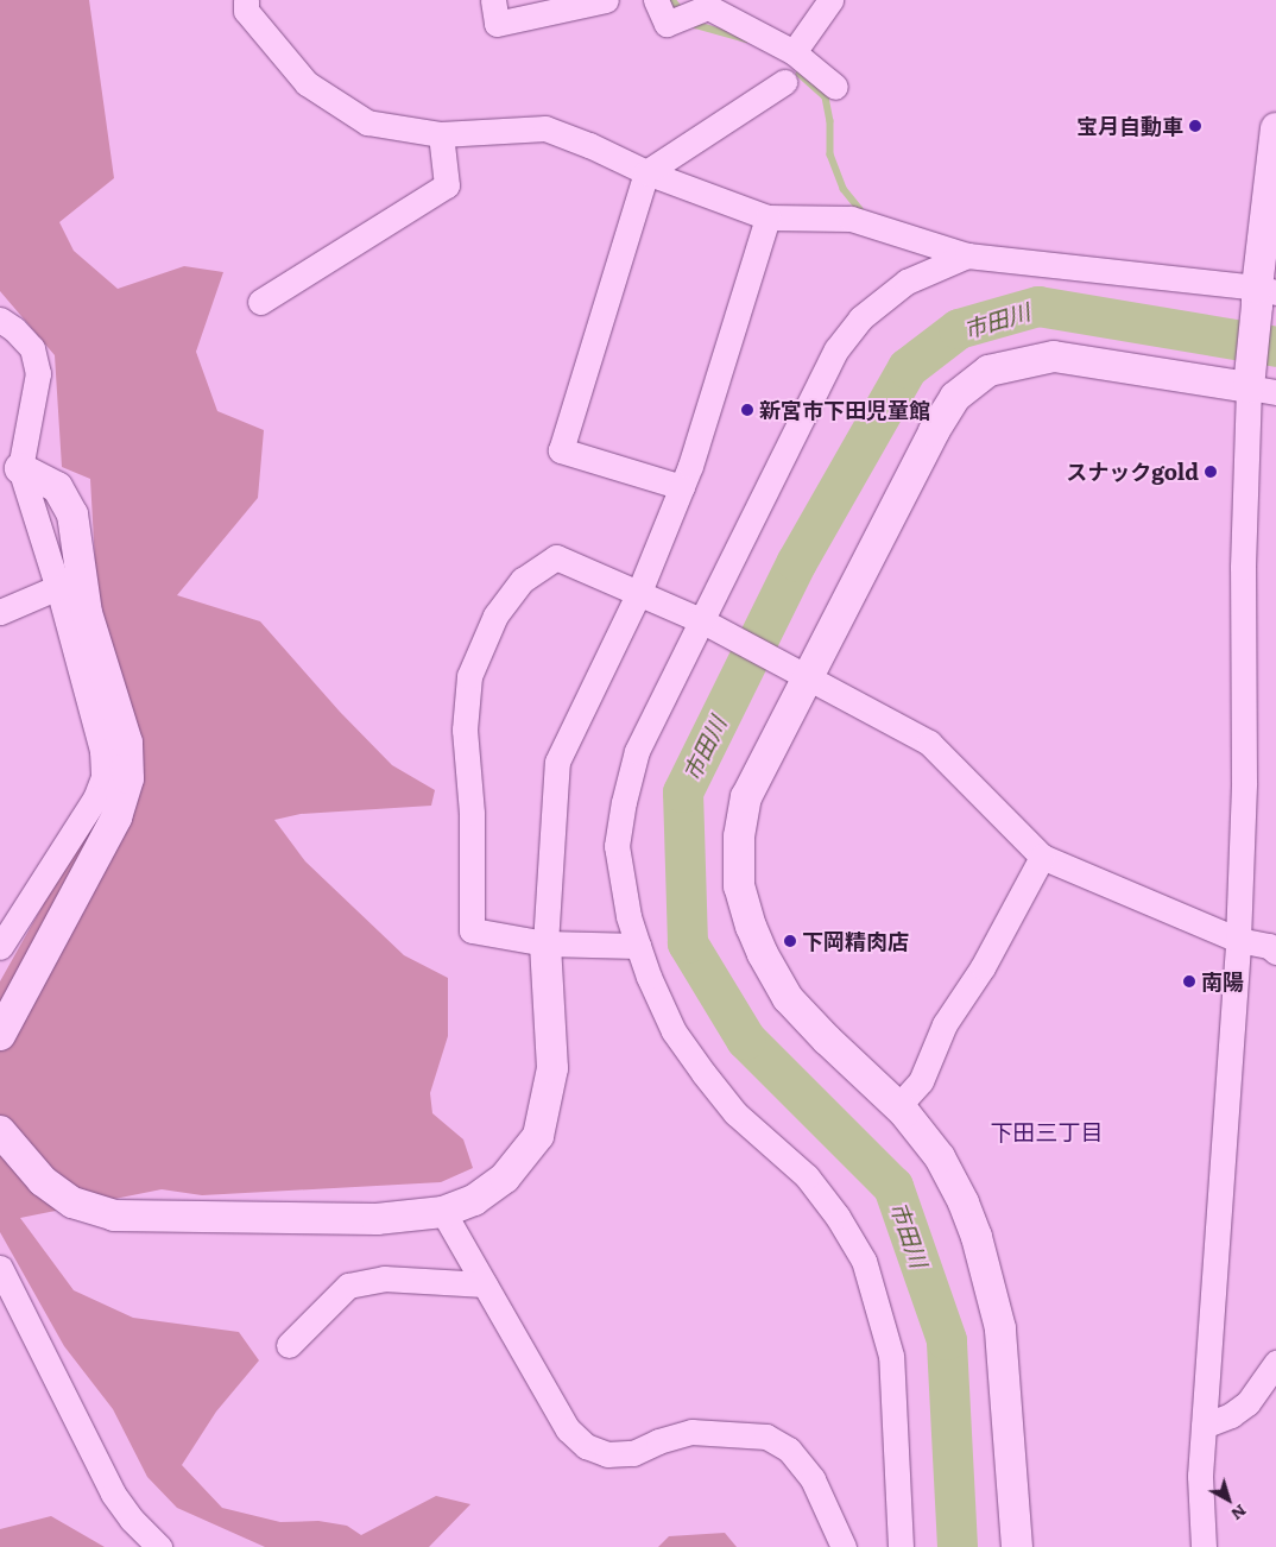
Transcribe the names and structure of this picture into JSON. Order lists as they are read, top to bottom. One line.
{"districts":["下田三丁目"],"water":["市田川"],"places":["宝月自動車","新宮市下田児童館","スナックgold","下岡精肉店","南陽"],"north":"bottom right"}
